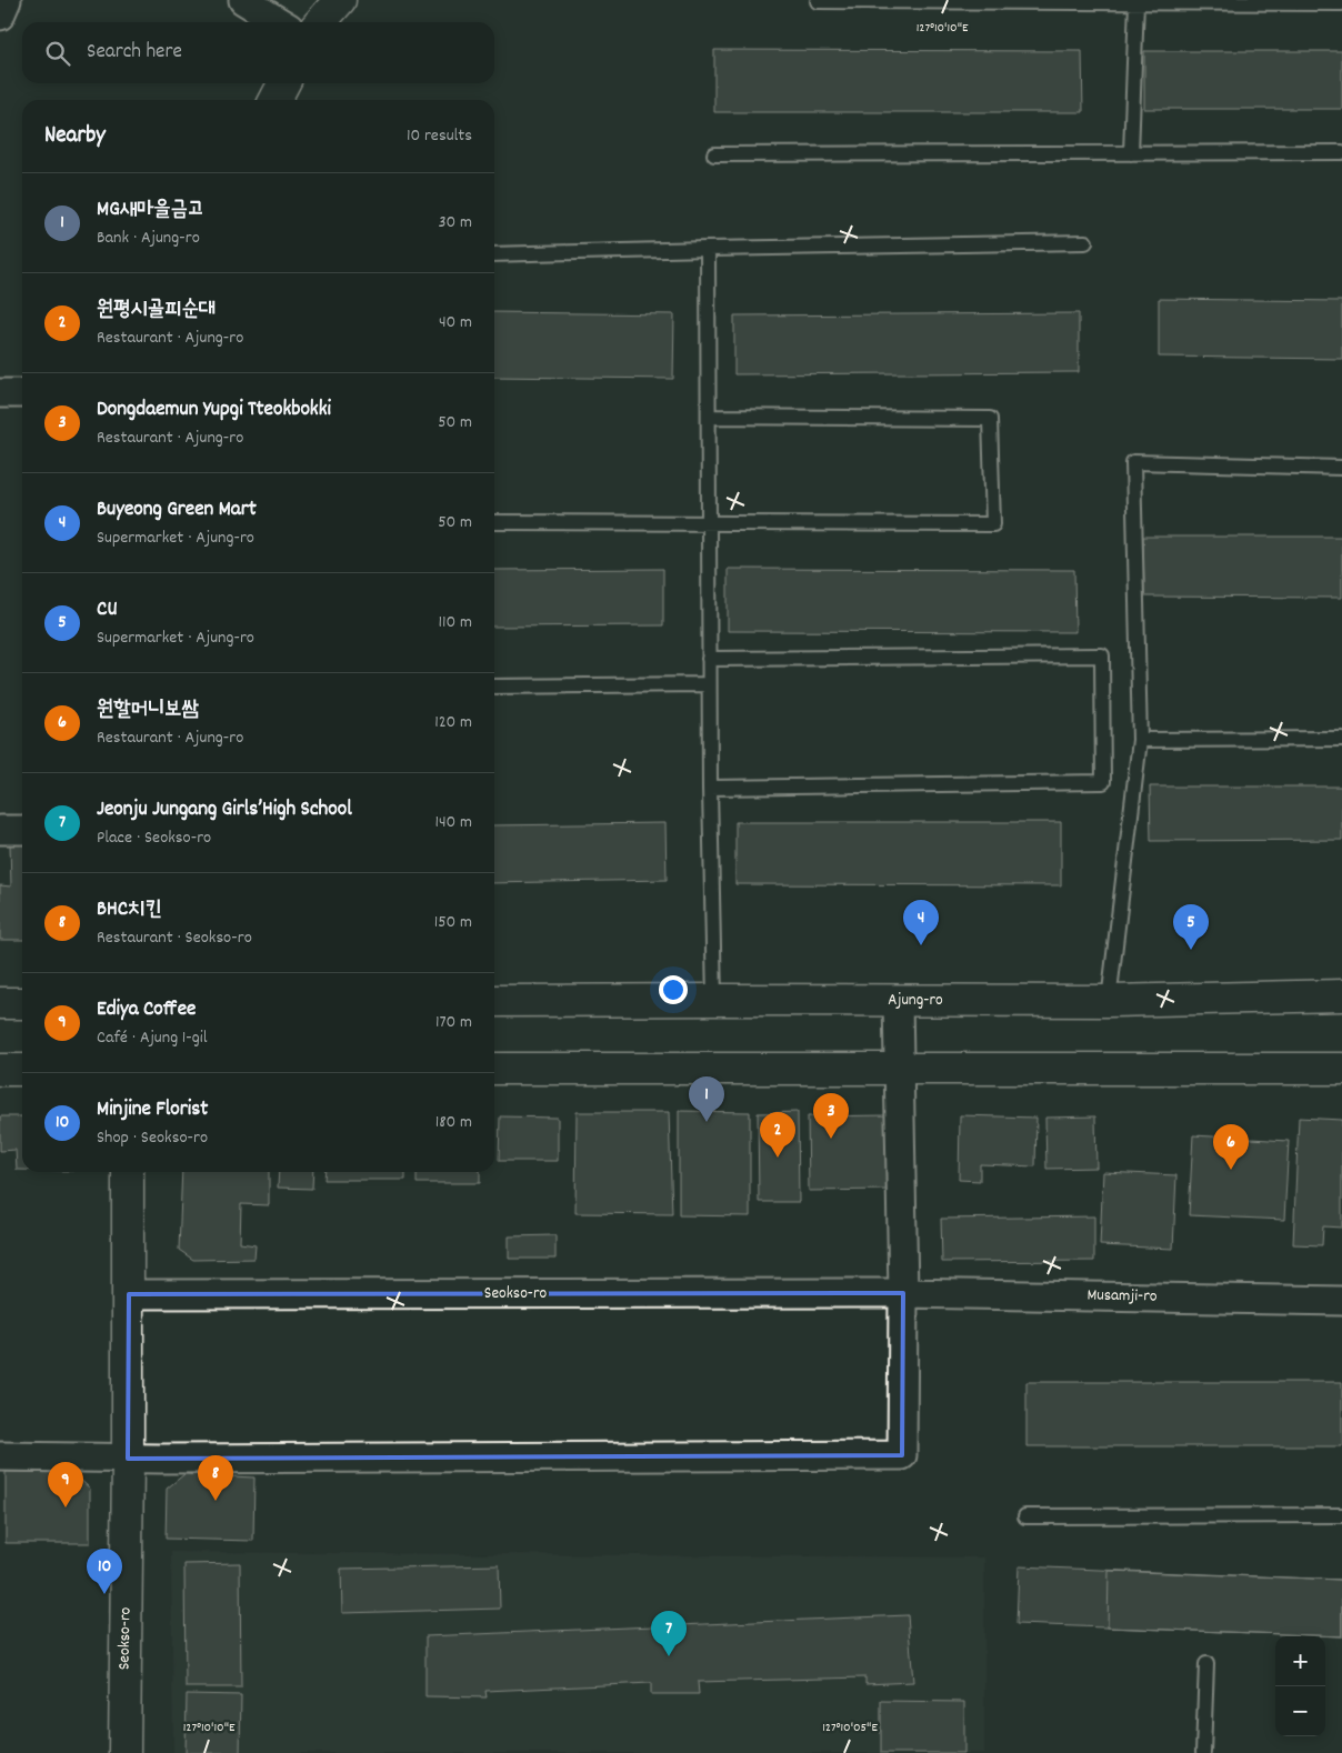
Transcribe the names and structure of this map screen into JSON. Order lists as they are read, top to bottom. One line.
{"streets":{"street":["Ajung-ro","Seokso-ro","Musamji-ro"]},"crossings":[["Seokso-ro","Musamji-ro"]],"page":{"search":"Search here","heading":["Nearby","10 results"],"list":[{"mark":"1","name":"MG새마을금고","note":"Bank · Ajung-ro","value":"30 m"},{"mark":"2","name":"원평시골피순대","note":"Restaurant · Ajung-ro","value":"40 m"},{"mark":"3","name":"Dongdaemun Yupgi Tteokbokki","note":"Restaurant · Ajung-ro","value":"50 m"},{"mark":"4","name":"Buyeong Green Mart","note":"Supermarket · Ajung-ro","value":"50 m"},{"mark":"5","name":"CU","note":"Supermarket · Ajung-ro","value":"110 m"},{"mark":"6","name":"원할머니보쌈","note":"Restaurant · Ajung-ro","value":"120 m"},{"mark":"7","name":"Jeonju Jungang Girls’High School","note":"Place · Seokso-ro","value":"140 m"},{"mark":"8","name":"BHC치킨","note":"Restaurant · Seokso-ro","value":"150 m"},{"mark":"9","name":"Ediya Coffee","note":"Café · Ajung 1-gil","value":"170 m"},{"mark":"10","name":"Minjine Florist","note":"Shop · Seokso-ro","value":"180 m"}],"pins":["4","5","1","3","2","6","8","9","10","7"],"map_buttons":["+","−"]},"coordinates":["127°10'10\"E","127°10'05\"E"]}
